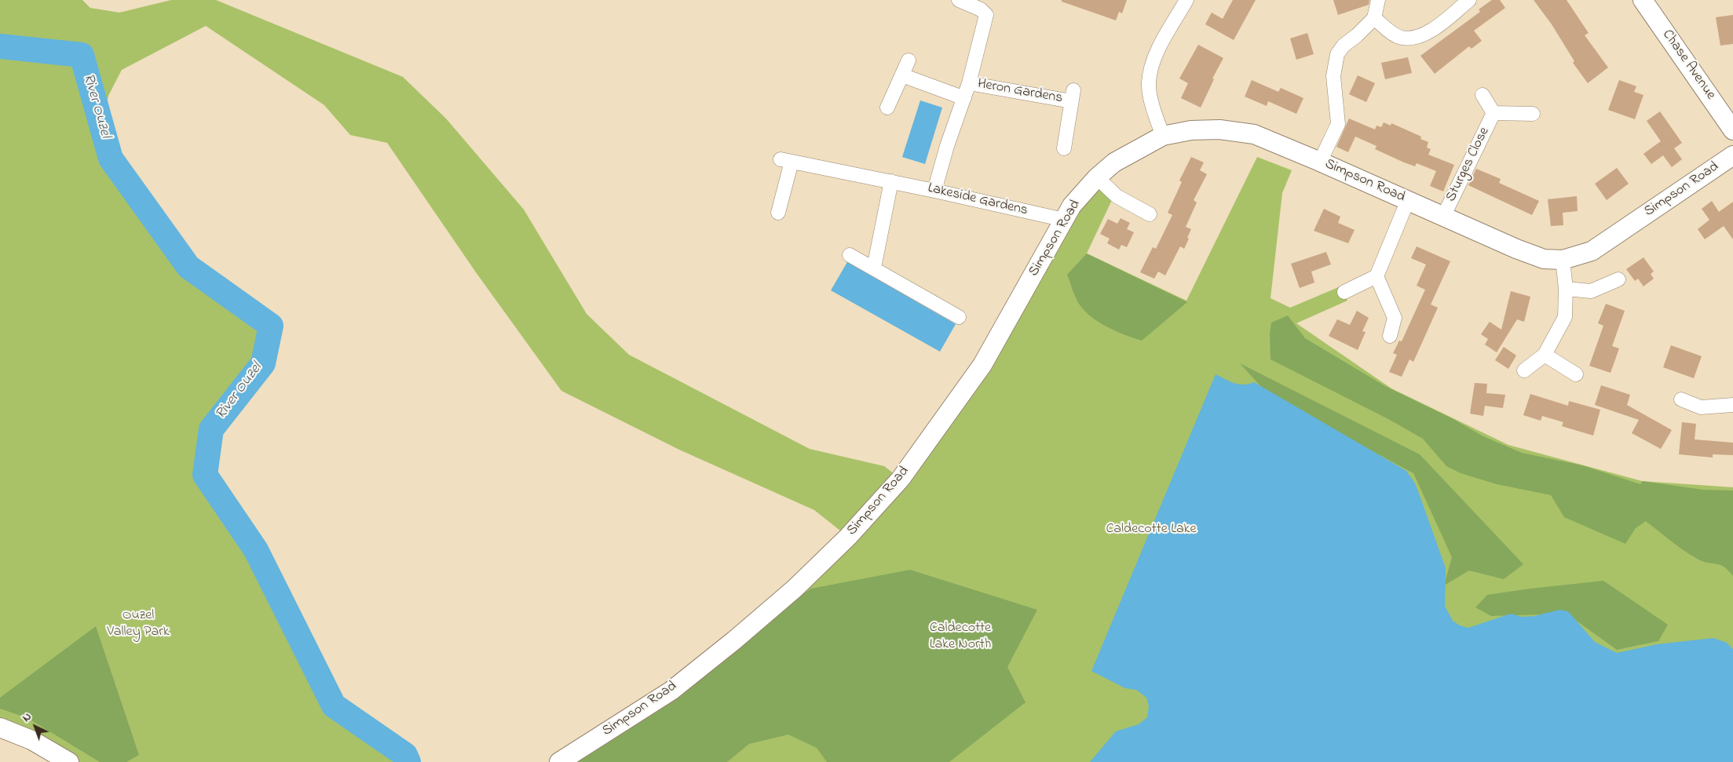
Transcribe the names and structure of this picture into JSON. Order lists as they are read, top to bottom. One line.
{"streets":{"street":["Chase Avenue","Heron Gardens","Sturges Close","Simpson Road","Lakeside Gardens"]},"crossings":[["Sturges Close","Simpson Road"],["Simpson Road","Lakeside Gardens"]],"water":["River Ouzel"],"parks":["Caldecotte Lake","Ouzel Valley Park","Caldecotte Lake North"],"north":"top left"}
